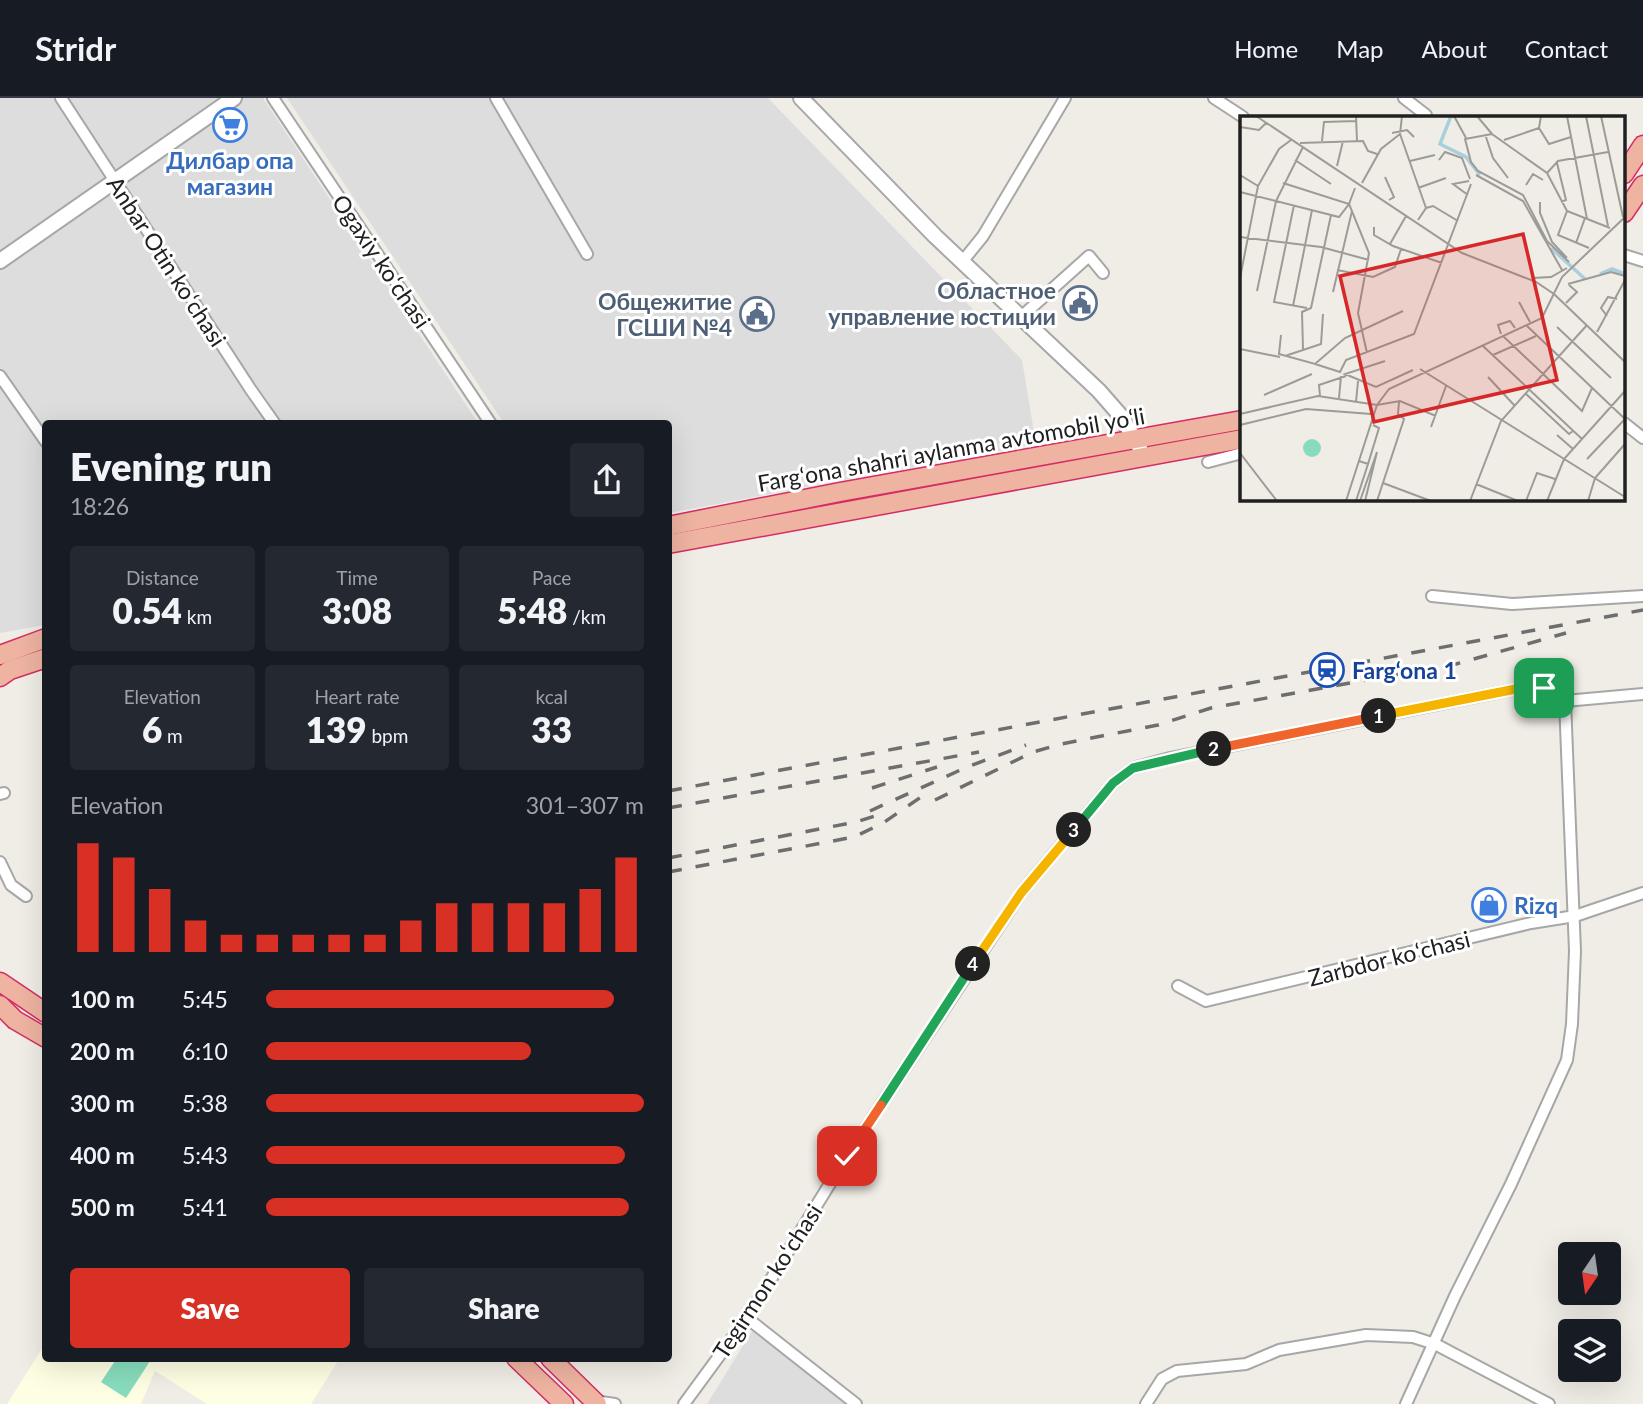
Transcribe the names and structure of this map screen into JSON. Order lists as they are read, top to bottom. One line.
{"streets":{"highway":["Fargʻona shahri aylanma avtomobil yoʻli"],"street":["Anbar Otin koʻchasi","Ogaxiy koʻchasi","Zarbdor koʻchasi","Tegirmon koʻchasi"]},"places":{"supermarket":["Дилбар опа магазин"],"public building":["Областное управление юстиции","Общежитие ГСШИ №4"],"station":["Farg‘ona 1"],"shop":["Rizq"]},"north":"bottom","page":{"header":"Stridr","nav":["Home","Map","About","Contact"],"heading":["Evening run","18:26"],"stats":[["Distance","0.54 km"],["Time","3:08"],["Pace","5:48 /km"],["Elevation","6 m"],["Heart rate","139 bpm"],["kcal","33"]],"pins":["1","2","3","4"],"chart":["Elevation","301–307 m"],"list":[{"name":"100 m","note":"5:45"},{"name":"200 m","note":"6:10"},{"name":"300 m","note":"5:38"},{"name":"400 m","note":"5:43"},{"name":"500 m","note":"5:41"}],"buttons":["Save","Share"]}}
